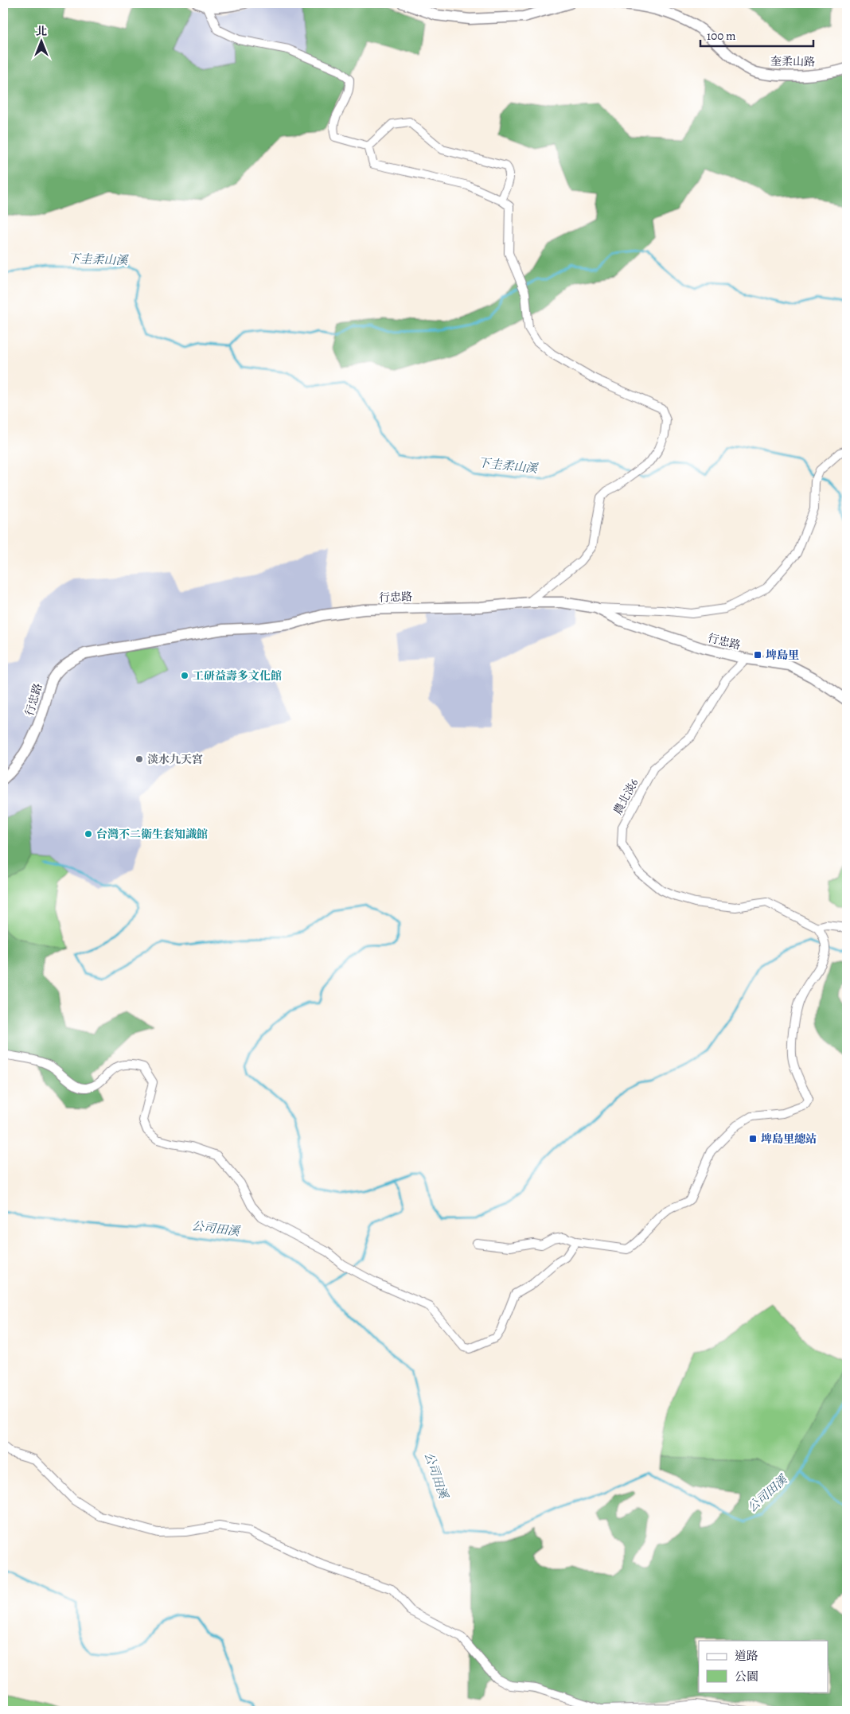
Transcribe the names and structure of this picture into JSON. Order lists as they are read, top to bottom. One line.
{"streets":{"street":["奎柔山路","行忠路","農北淡6"]},"crossings":[["行忠路","農北淡6"]],"water":["下圭柔山溪","公司田溪"],"places":{"transit":["埤島里","埤島里總站"],"other":["工研益壽多文化館","淡水九天宮","台灣不二衛生套知識館"]},"legend":["道路","公園"],"scale_bar":"100 m","north":"top"}
